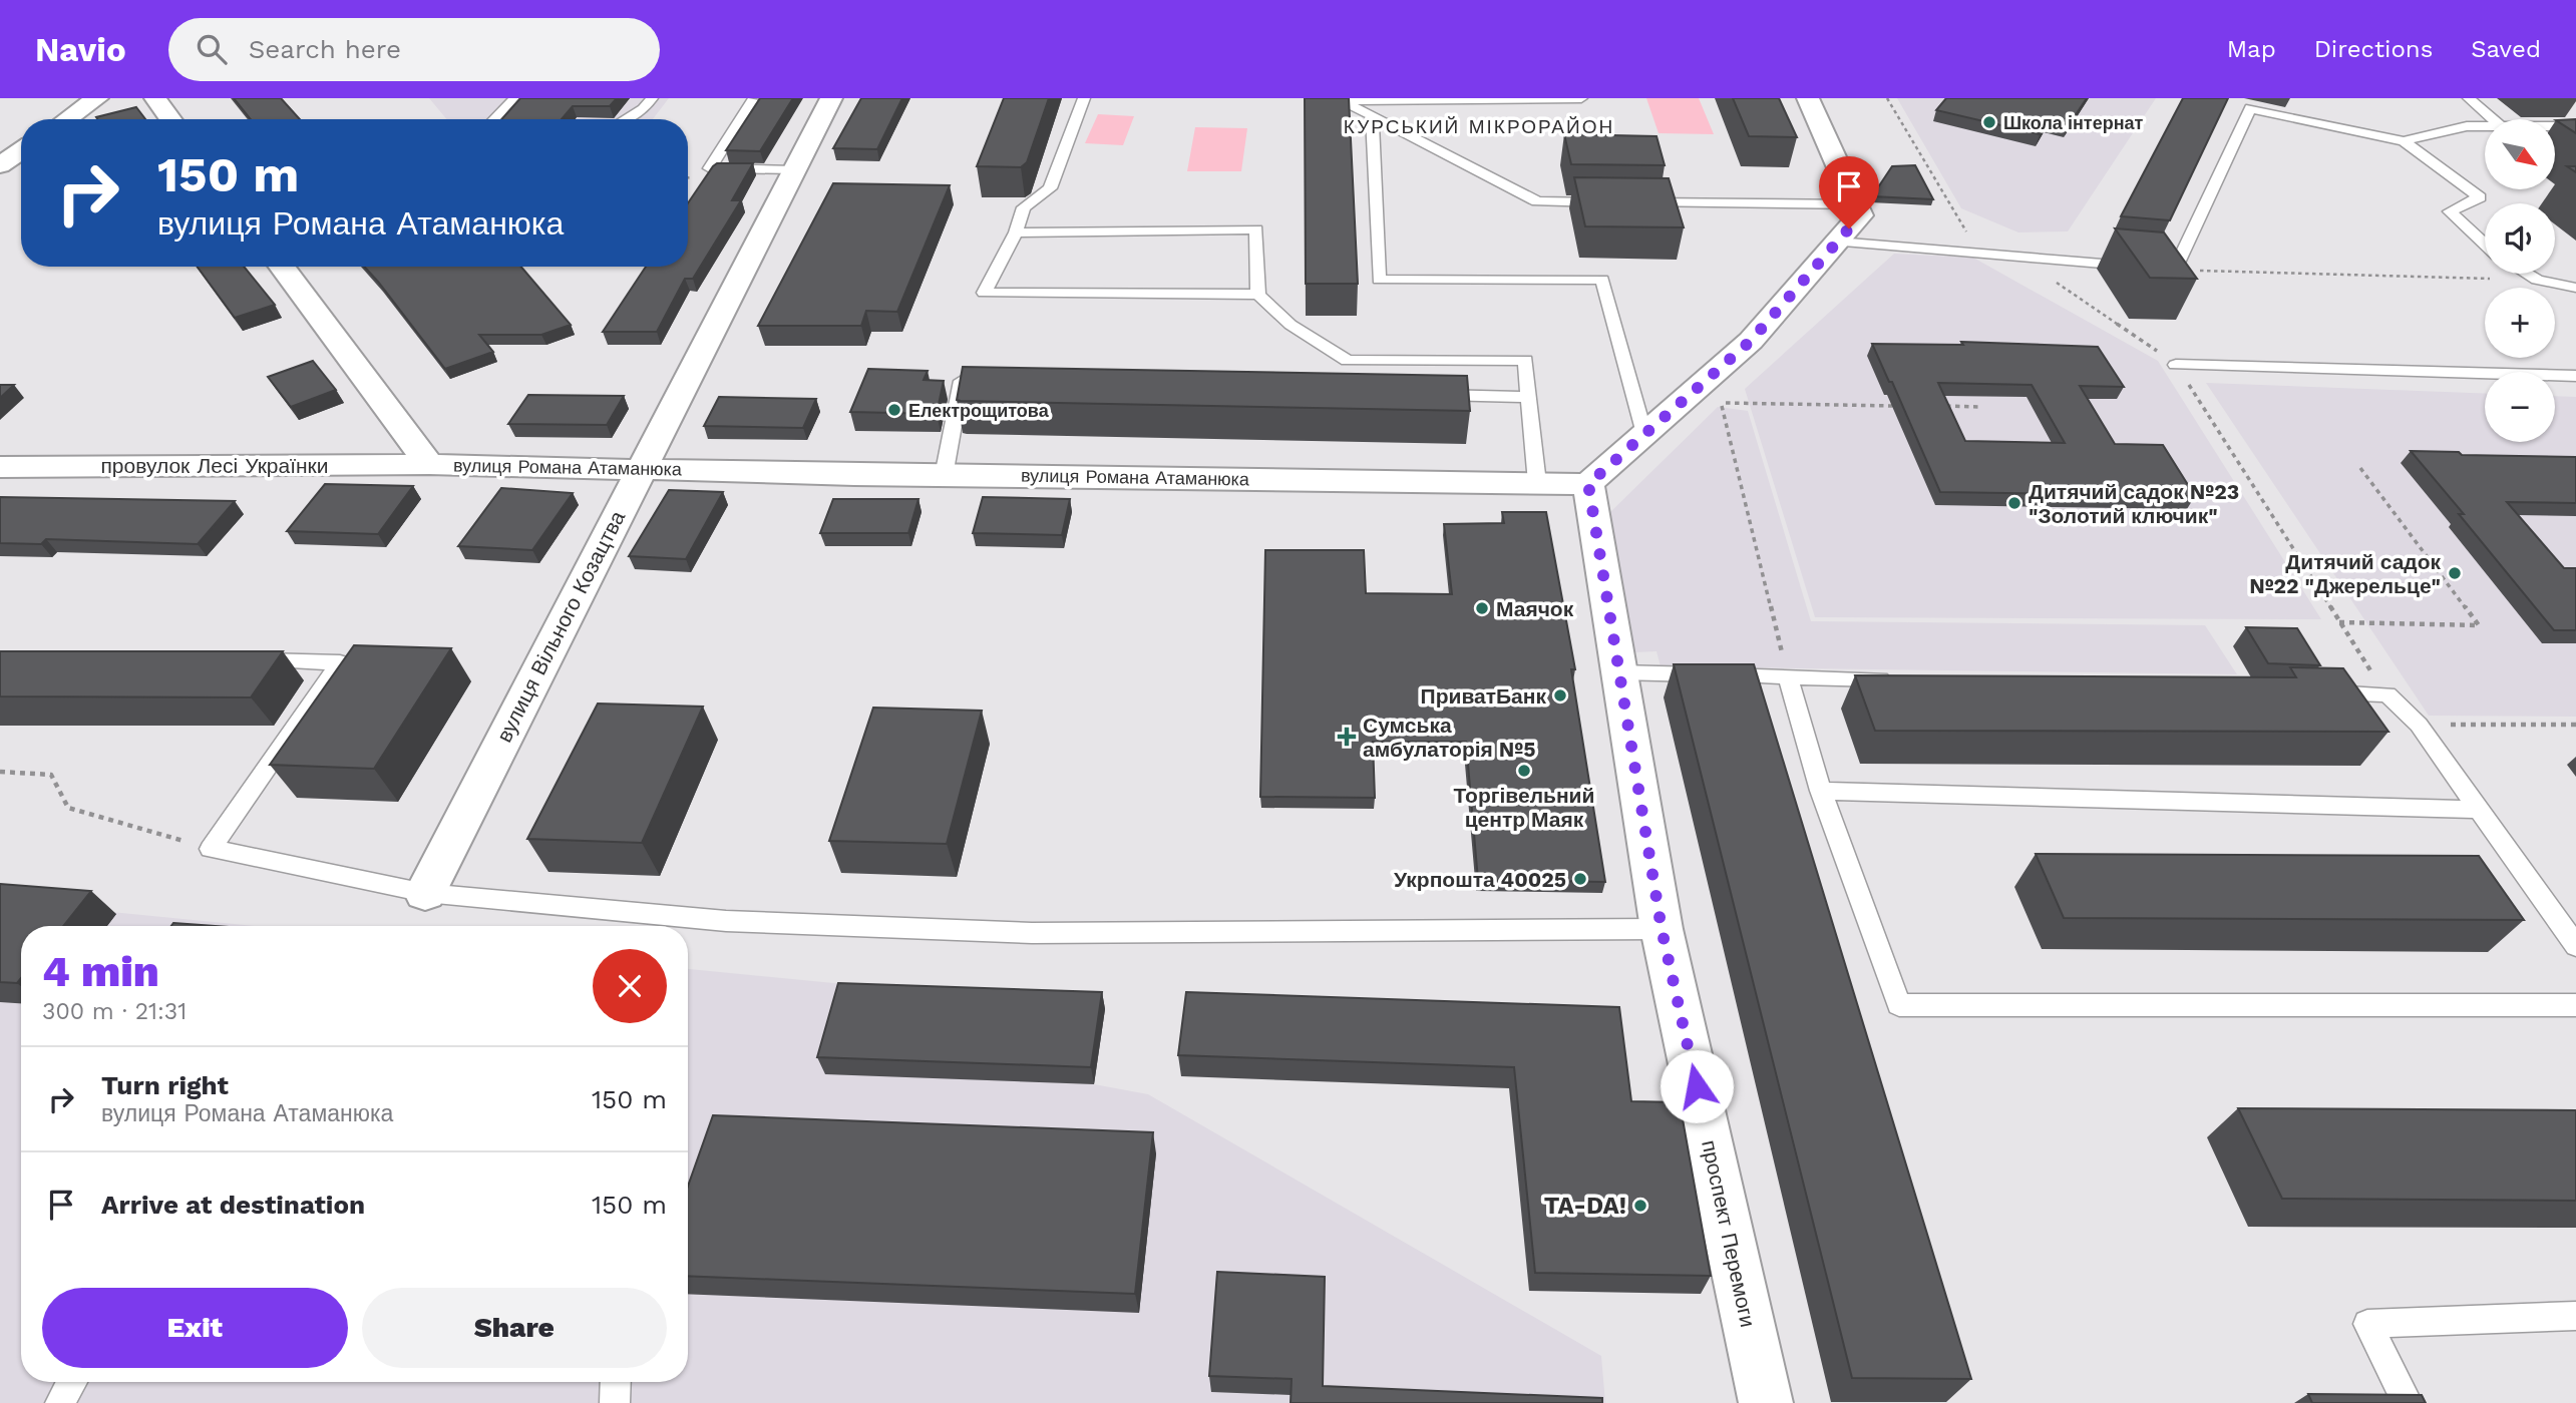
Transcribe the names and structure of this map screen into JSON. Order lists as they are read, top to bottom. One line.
{"streets":{"street":["провулок Лесі Українки","вулиця Романа Атаманюка","вулиця Вільного Козацтва","проспект Перемоги"]},"crossings":[["провулок Лесі Українки","вулиця Романа Атаманюка"],["вулиця Романа Атаманюка","вулиця Вільного Козацтва"],["вулиця Романа Атаманюка","проспект Перемоги"]],"districts":["КУРСЬКИЙ МІКРОРАЙОН"],"places":{"other":["Школа інтернат","Електрощитова","Дитячий садок №23 \"Золотий ключик\"","Дитячий садок №22 \"Джерельце\"","Маячок","ПриватБанк","Торгівельний центр Маяк","Укрпошта 40025","TA-DA!"],"health":["Сумська амбулаторія №5"]},"north":"bottom right","page":{"header":"Navio","search":"Search here","nav":["Map","Directions","Saved"],"map_buttons":["+","−"],"turn":["150 m","вулиця Романа Атаманюка"],"heading":["4 min","300 m · 21:31"],"list":[{"name":"Turn right","note":"вулиця Романа Атаманюка","value":"150 m"},{"name":"Arrive at destination","value":"150 m"}],"buttons":["Exit","Share"]}}
